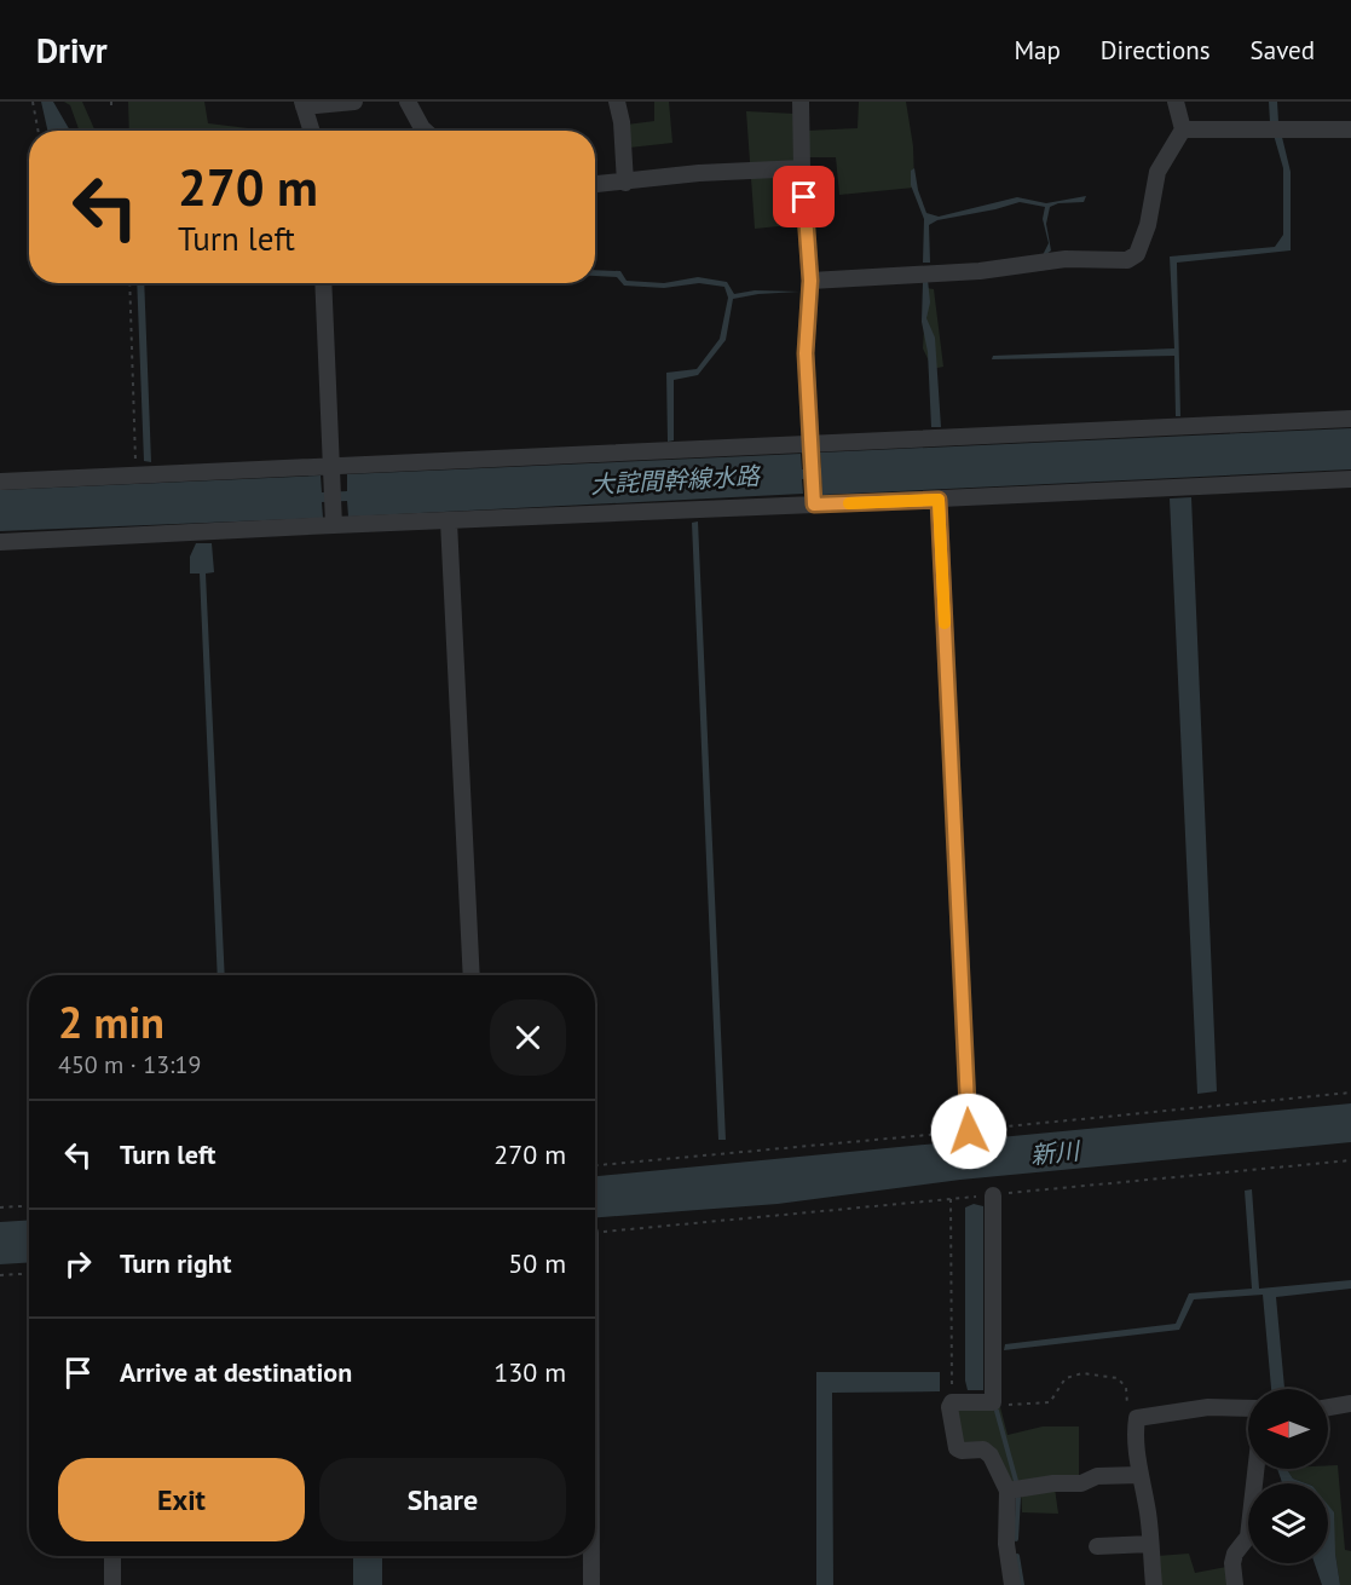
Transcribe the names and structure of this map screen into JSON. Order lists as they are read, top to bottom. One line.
{"water":["大詫間幹線水路","新川"],"north":"left","page":{"header":"Drivr","nav":["Map","Directions","Saved"],"turn":["270 m","Turn left"],"heading":["2 min","450 m · 13:19"],"list":[{"name":"Turn left","value":"270 m"},{"name":"Turn right","value":"50 m"},{"name":"Arrive at destination","value":"130 m"}],"buttons":["Exit","Share"]}}
